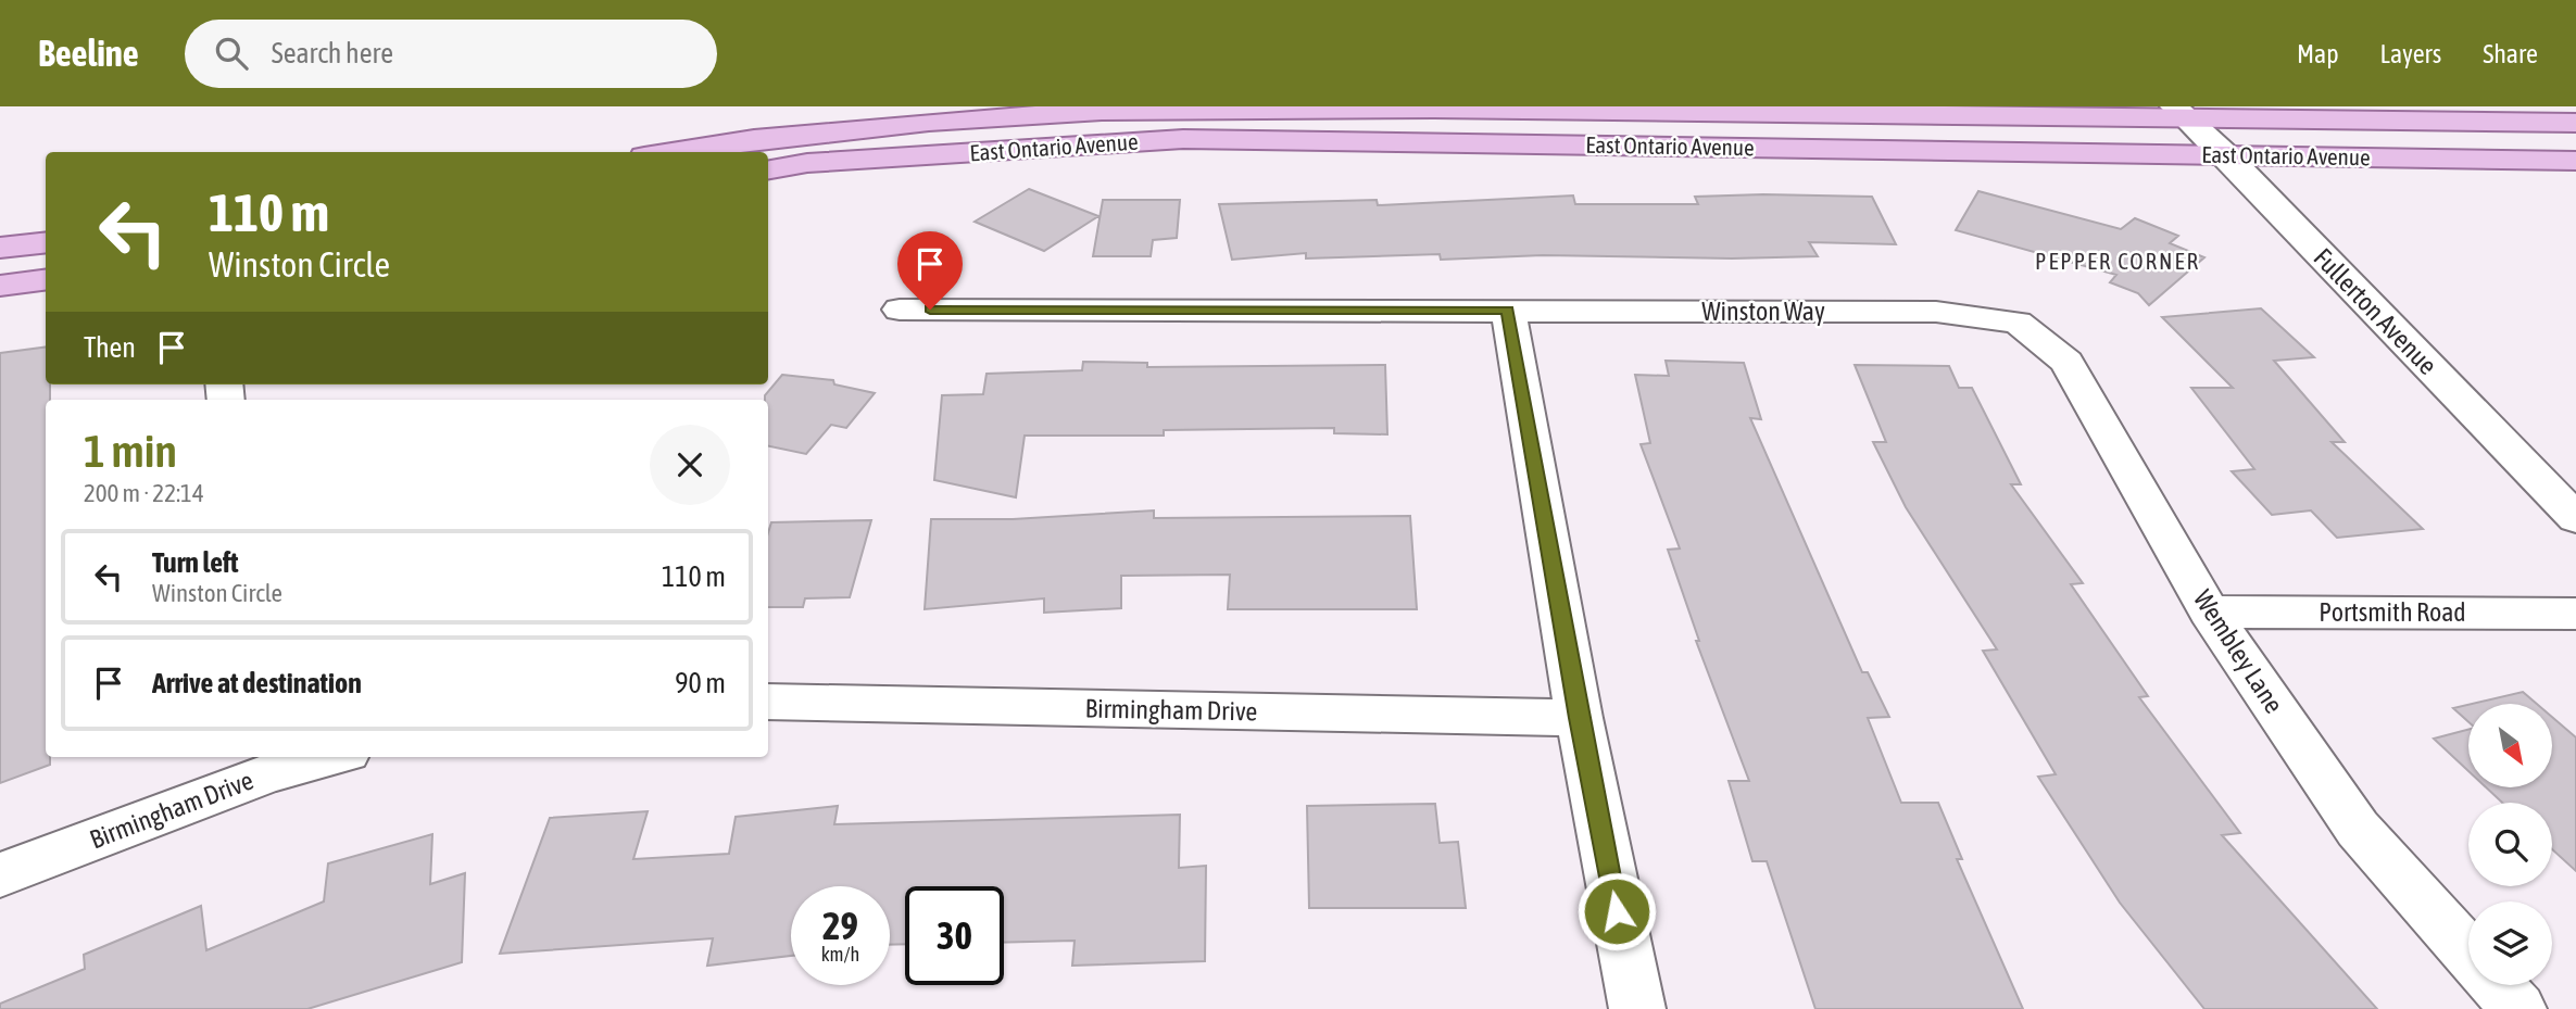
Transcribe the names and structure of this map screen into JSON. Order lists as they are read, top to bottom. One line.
{"streets":{"main road":["East Ontario Avenue"],"street":["Winston Way","Fullerton Avenue","Portsmith Road","Wembley Lane","Birmingham Drive"]},"crossings":[["East Ontario Avenue","Fullerton Avenue"],["Winston Way","Wembley Lane"],["Portsmith Road","Wembley Lane"]],"districts":["PEPPER CORNER"],"north":"bottom right","page":{"header":"Beeline","search":"Search here","nav":["Map","Layers","Share"],"turn":["110 m","Winston Circle"],"then":"Then","heading":["1 min","200 m · 22:14"],"list":[{"name":"Turn left","note":"Winston Circle","value":"110 m"},{"name":"Arrive at destination","value":"90 m"}],"speed":"29 km/h","limit":"30"}}
